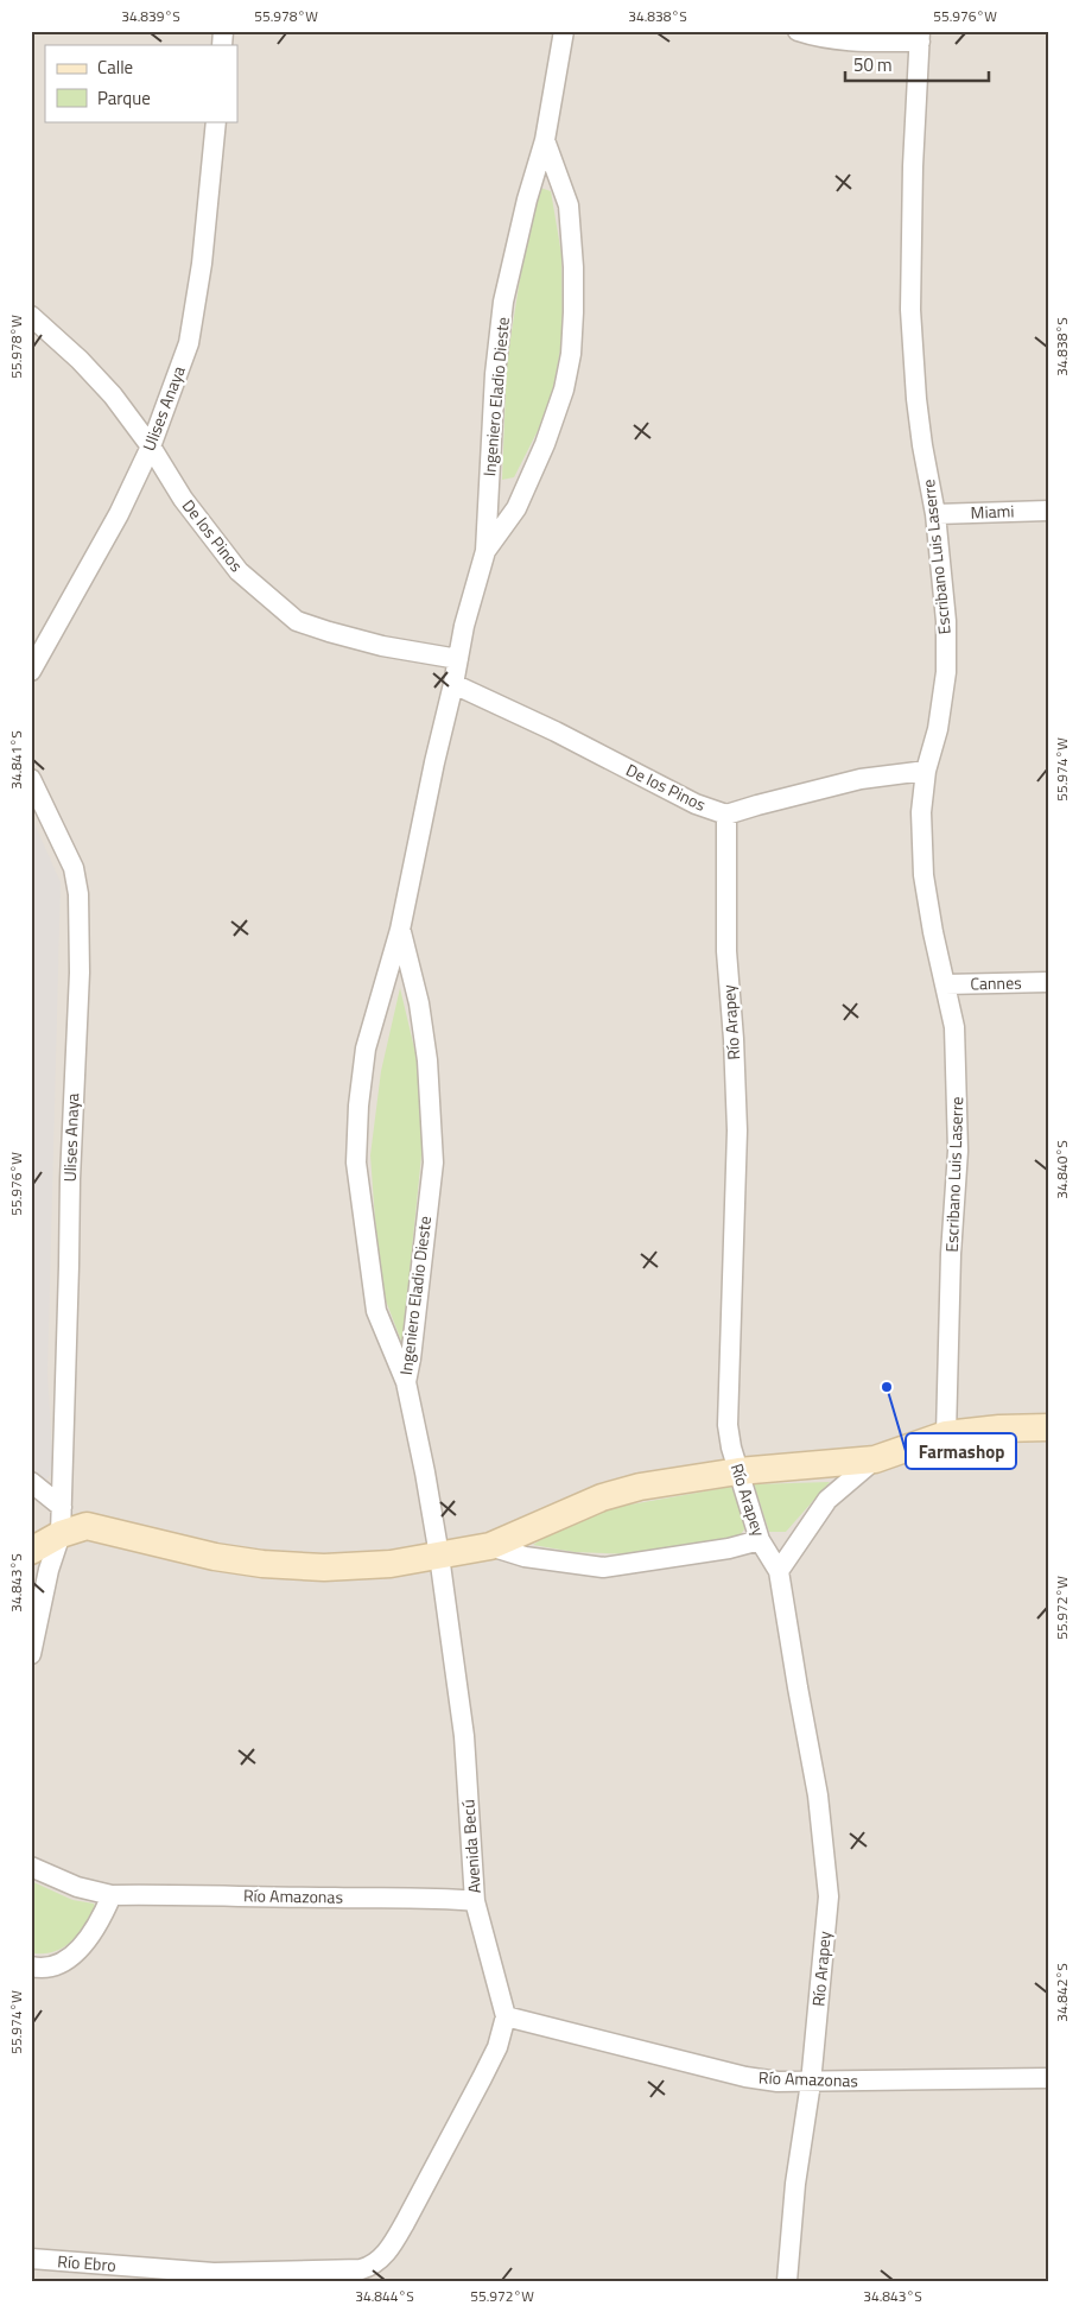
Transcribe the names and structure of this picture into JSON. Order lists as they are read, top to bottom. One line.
{"streets":{"street":["Ingeniero Eladio Dieste","Ulises Anaya","Miami","De los Pinos","Escribano Luis Laserre","Cannes","Río Arapey","Avenida Becú","Río Amazonas","Río Ebro"]},"crossings":[["Ingeniero Eladio Dieste","De los Pinos"],["Ingeniero Eladio Dieste","Avenida Becú"],["Ulises Anaya","De los Pinos"],["Miami","Escribano Luis Laserre"],["De los Pinos","Escribano Luis Laserre"],["De los Pinos","Río Arapey"],["Escribano Luis Laserre","Cannes"],["Río Arapey","Río Amazonas"],["Avenida Becú","Río Amazonas"]],"places":["Farmashop"],"legend":["Calle","Parque"],"scale_bar":"50 m","coordinates":["34.839°S","55.978°W","34.838°S","55.976°W","34.841°S","55.974°W","34.840°S","34.843°S","55.972°W","34.842°S","34.844°S"]}
